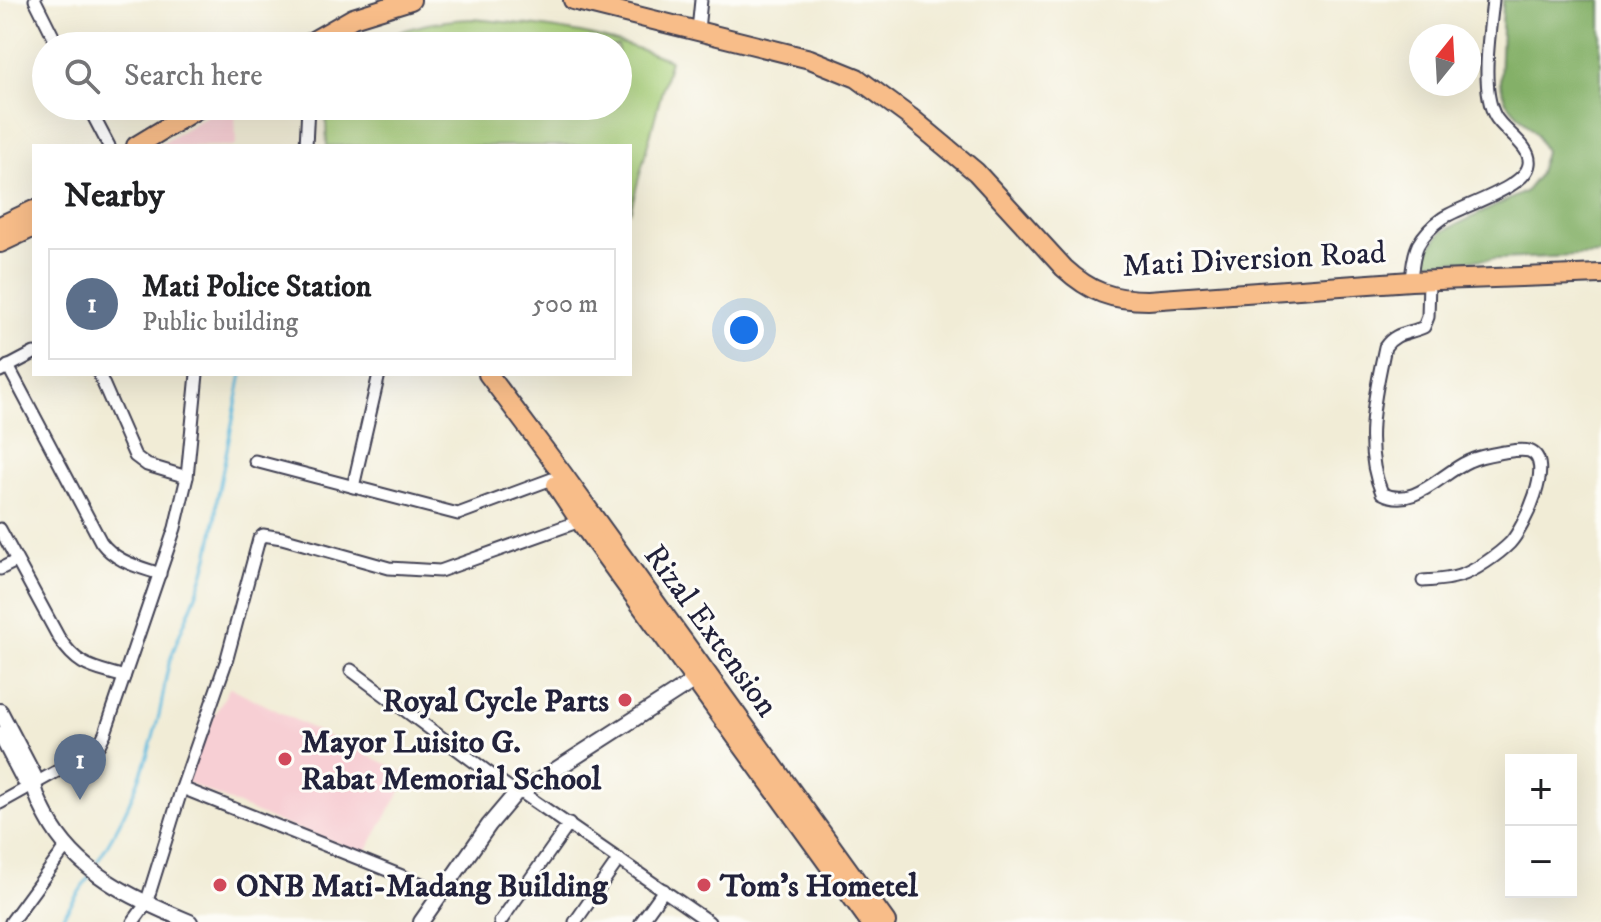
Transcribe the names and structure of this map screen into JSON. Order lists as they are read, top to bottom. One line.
{"streets":{"main road":["Mati Diversion Road","Rizal Extension"]},"places":["Royal Cycle Parts","Mayor Luisito G. Rabat Memorial School","ONB Mati-Madang Building","Tom's Hometel"],"north":"top","page":{"search":"Search here","heading":"Nearby","list":[{"mark":"1","name":"Mati Police Station","note":"Public building","value":"500 m"}],"pins":"1","map_buttons":["+","−"]}}
